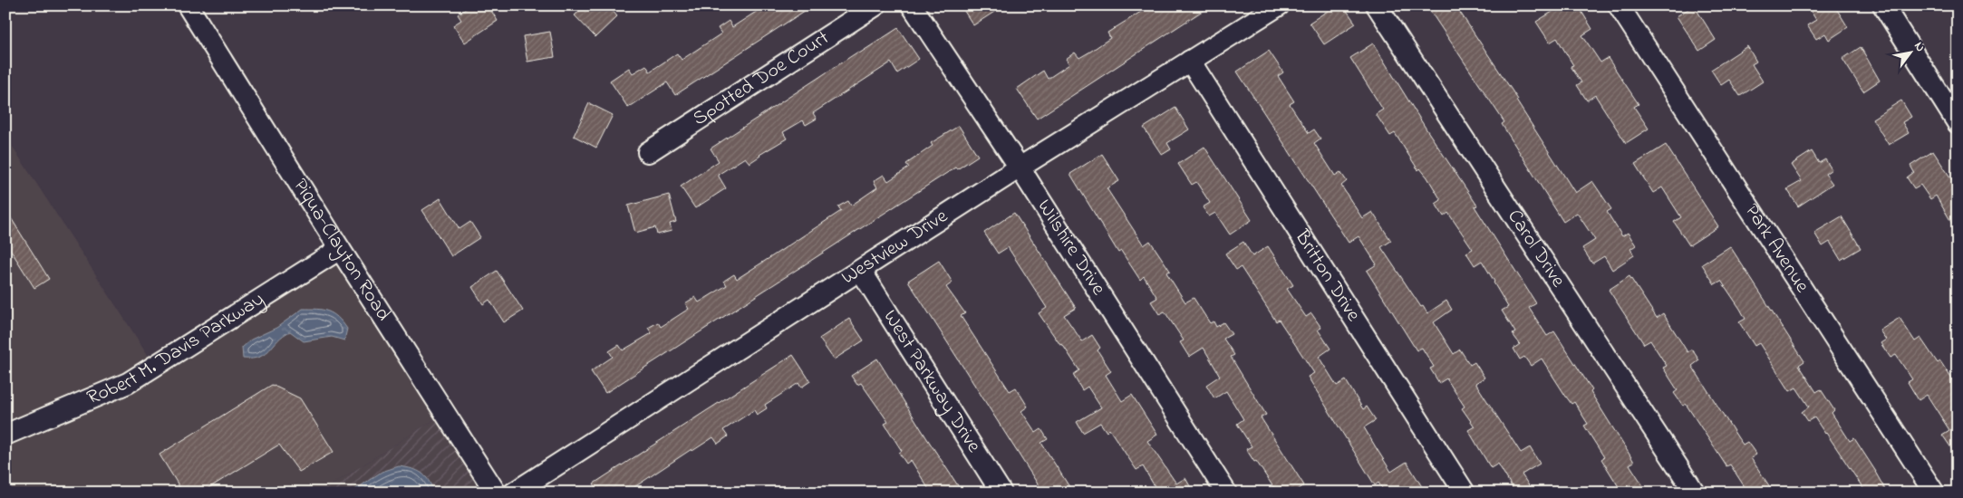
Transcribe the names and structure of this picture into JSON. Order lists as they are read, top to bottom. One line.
{"streets":{"street":["Spotted Doe Court","Westview Drive","Wilshire Drive","Piqua-Clayton Road","Carol Drive","Park Avenue","Britton Drive","Robert M. Davis Parkway","West Parkway Drive"]},"crossings":[["Westview Drive","Wilshire Drive"],["Westview Drive","Britton Drive"],["Westview Drive","West Parkway Drive"],["Piqua-Clayton Road","Robert M. Davis Parkway"]],"north":"top right"}
